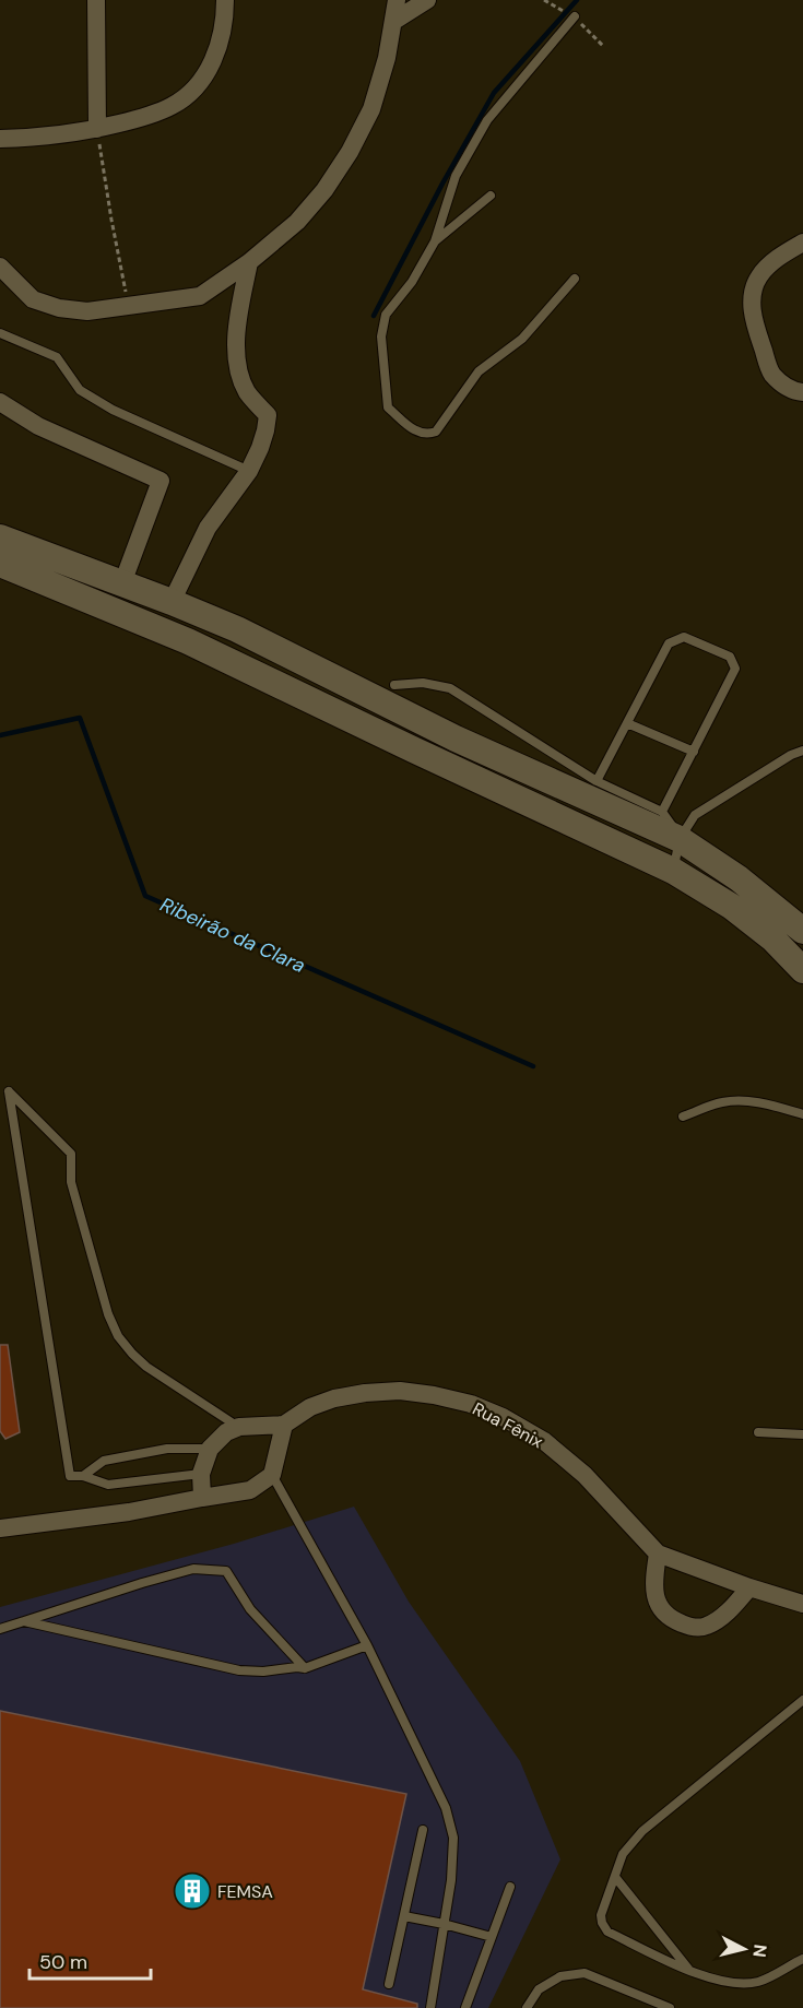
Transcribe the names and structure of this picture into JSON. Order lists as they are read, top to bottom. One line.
{"streets":{"street":["Rua Fênix"]},"water":["Ribeirão da Clara"],"places":{"building":["FEMSA"]},"scale_bar":"50 m","north":"right"}
